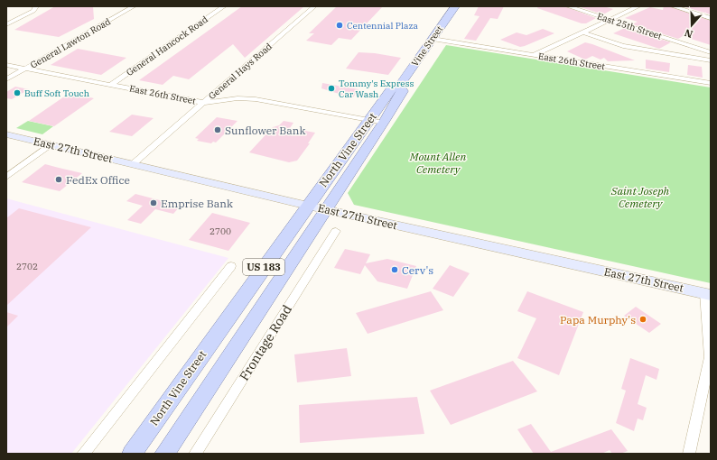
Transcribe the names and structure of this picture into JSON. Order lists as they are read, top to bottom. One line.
{"streets":{"main road":["Vine Street","East 27th Street","North Vine Street","US 183"],"street":["East 25th Street","General Lawton Road","General Hancock Road","East 26th Street","General Hays Road","Frontage Road"]},"crossings":[["General Lawton Road","East 26th Street"],["General Hancock Road","East 26th Street"],["Vine Street","East 26th Street"],["Vine Street","North Vine Street"],["East 26th Street","General Hays Road"],["East 26th Street","North Vine Street"],["General Hays Road","East 27th Street"],["East 27th Street","North Vine Street"]],"parks":["Mount Allen Cemetery","Saint Joseph Cemetery"],"places":["Centennial Plaza","Tommy's Express Car Wash","Buff Soft Touch","Sunflower Bank","FedEx Office","Emprise Bank","Cerv's","Papa Murphy's"],"house_numbers":["2700","2702"],"north":"bottom"}
